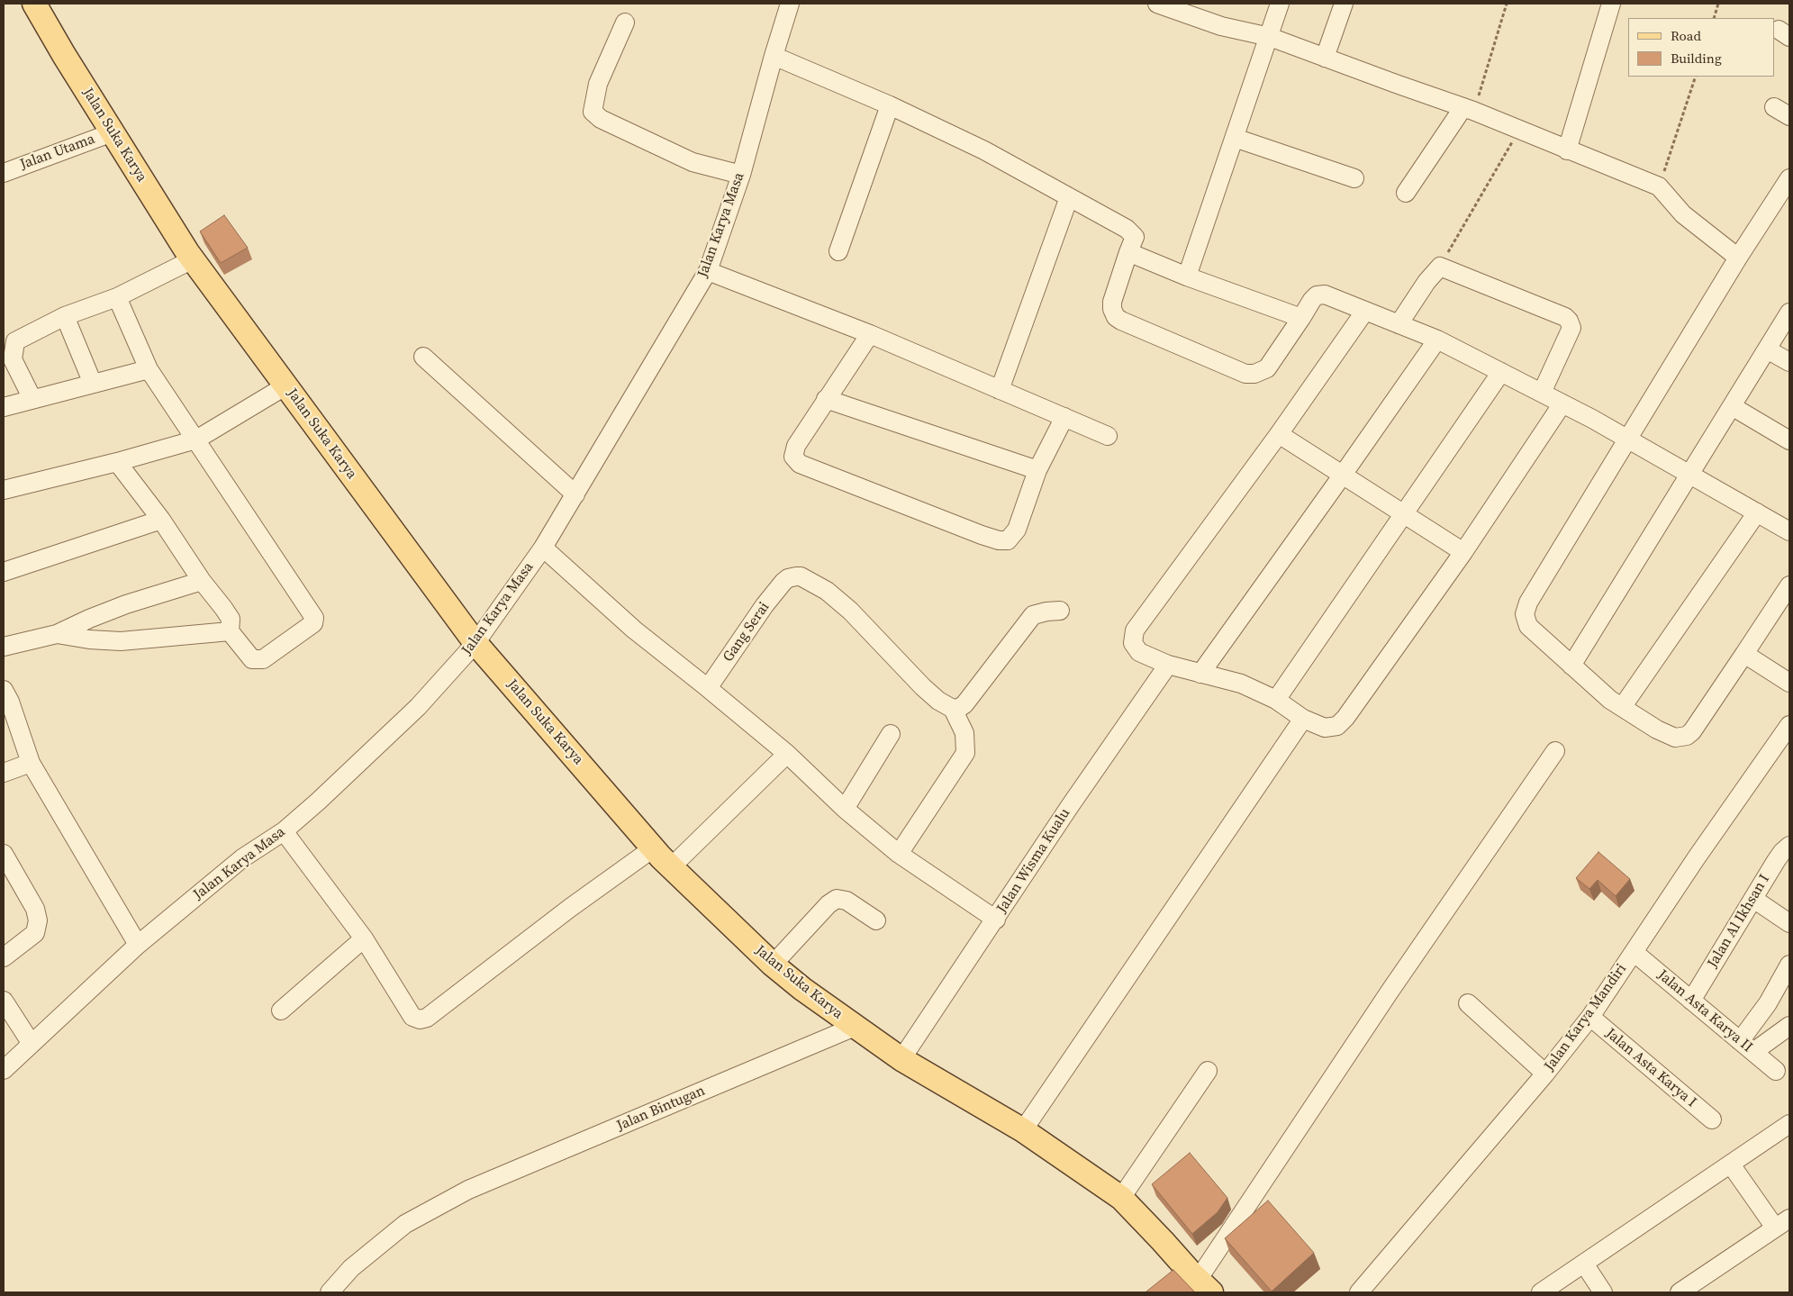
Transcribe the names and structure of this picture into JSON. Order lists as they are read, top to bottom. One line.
{"streets":{"main road":["Jalan Suka Karya"],"street":["Jalan Utama","Jalan Karya Masa","Gang Serai","Jalan Wisma Kualu","Jalan Al Ikhsan I","Jalan Asta Karya II","Jalan Karya Mandiri","Jalan Asta Karya I","Jalan Bintugan"]},"crossings":[["Jalan Suka Karya","Jalan Utama"],["Jalan Suka Karya","Jalan Karya Masa"],["Jalan Suka Karya","Jalan Wisma Kualu"],["Jalan Suka Karya","Jalan Bintugan"],["Jalan Al Ikhsan I","Jalan Asta Karya II"],["Jalan Asta Karya II","Jalan Karya Mandiri"],["Jalan Karya Mandiri","Jalan Asta Karya I"]],"legend":["Road","Building"]}
